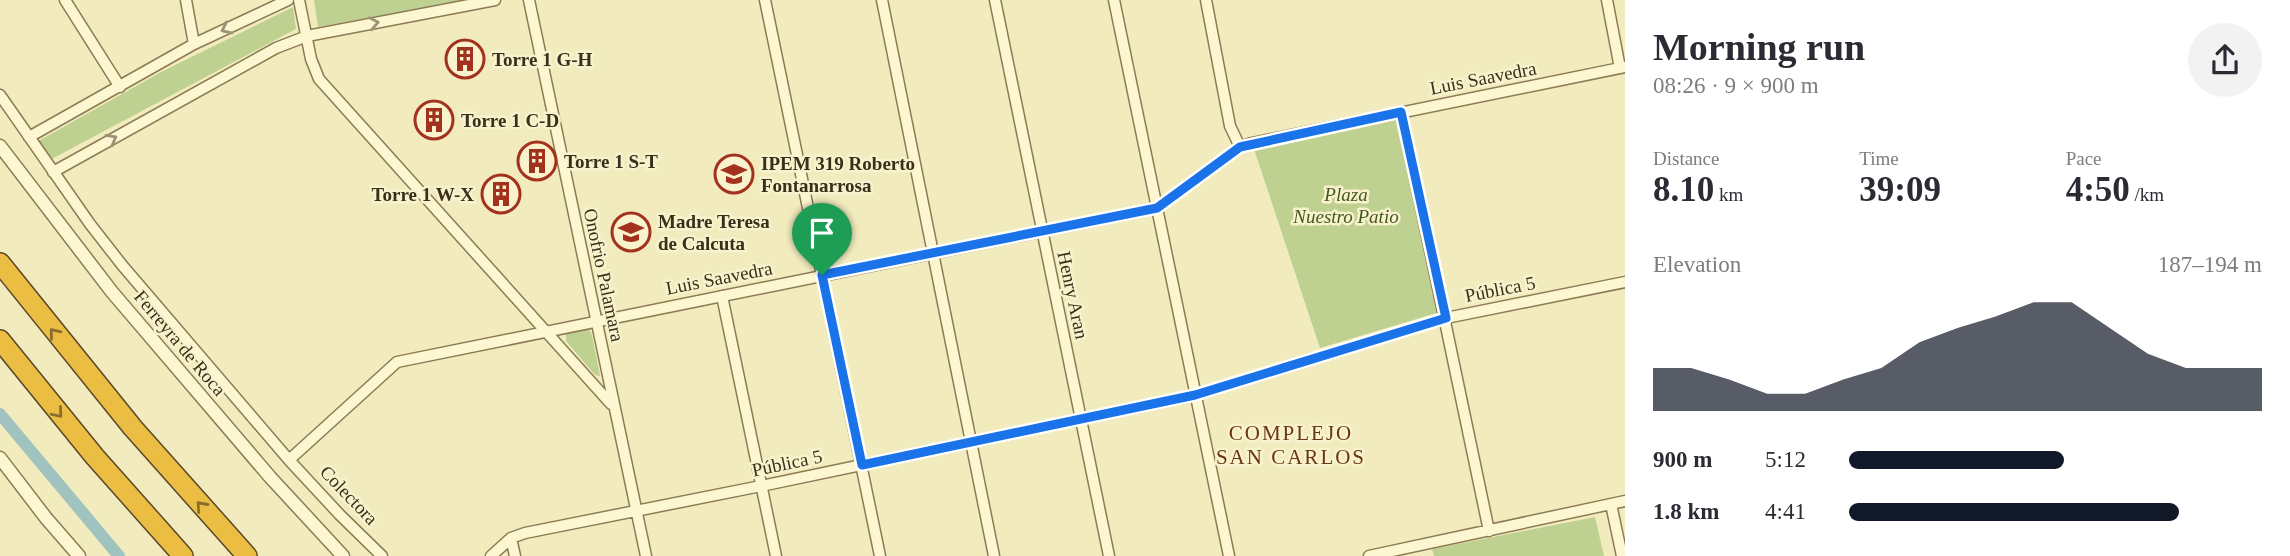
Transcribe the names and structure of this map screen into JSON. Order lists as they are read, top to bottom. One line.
{"streets":{"street":["Luis Saavedra","Onofrio Palamara","Pública 5","Henry Aran","Ferreyra de Roca","Colectora"]},"crossings":[["Luis Saavedra","Onofrio Palamara"],["Luis Saavedra","Henry Aran"],["Luis Saavedra","Ferreyra de Roca"],["Luis Saavedra","Colectora"],["Onofrio Palamara","Pública 5"],["Pública 5","Henry Aran"],["Ferreyra de Roca","Colectora"]],"districts":["COMPLEJO SAN CARLOS"],"parks":["Plaza Nuestro Patio"],"places":{"building":["Torre 1 G-H","Torre 1 C-D","Torre 1 S-T","Torre 1 W-X"],"school or university":["IPEM 319 Roberto Fontanarrosa","Madre Teresa de Calcuta"]},"page":{"heading":["Morning run","08:26 · 9 × 900 m"],"stats":[["Distance","8.10 km"],["Time","39:09"],["Pace","4:50 /km"]],"chart":["Elevation","187–194 m"],"list":[{"name":"900 m","note":"5:12"},{"name":"1.8 km","note":"4:41"}]}}
